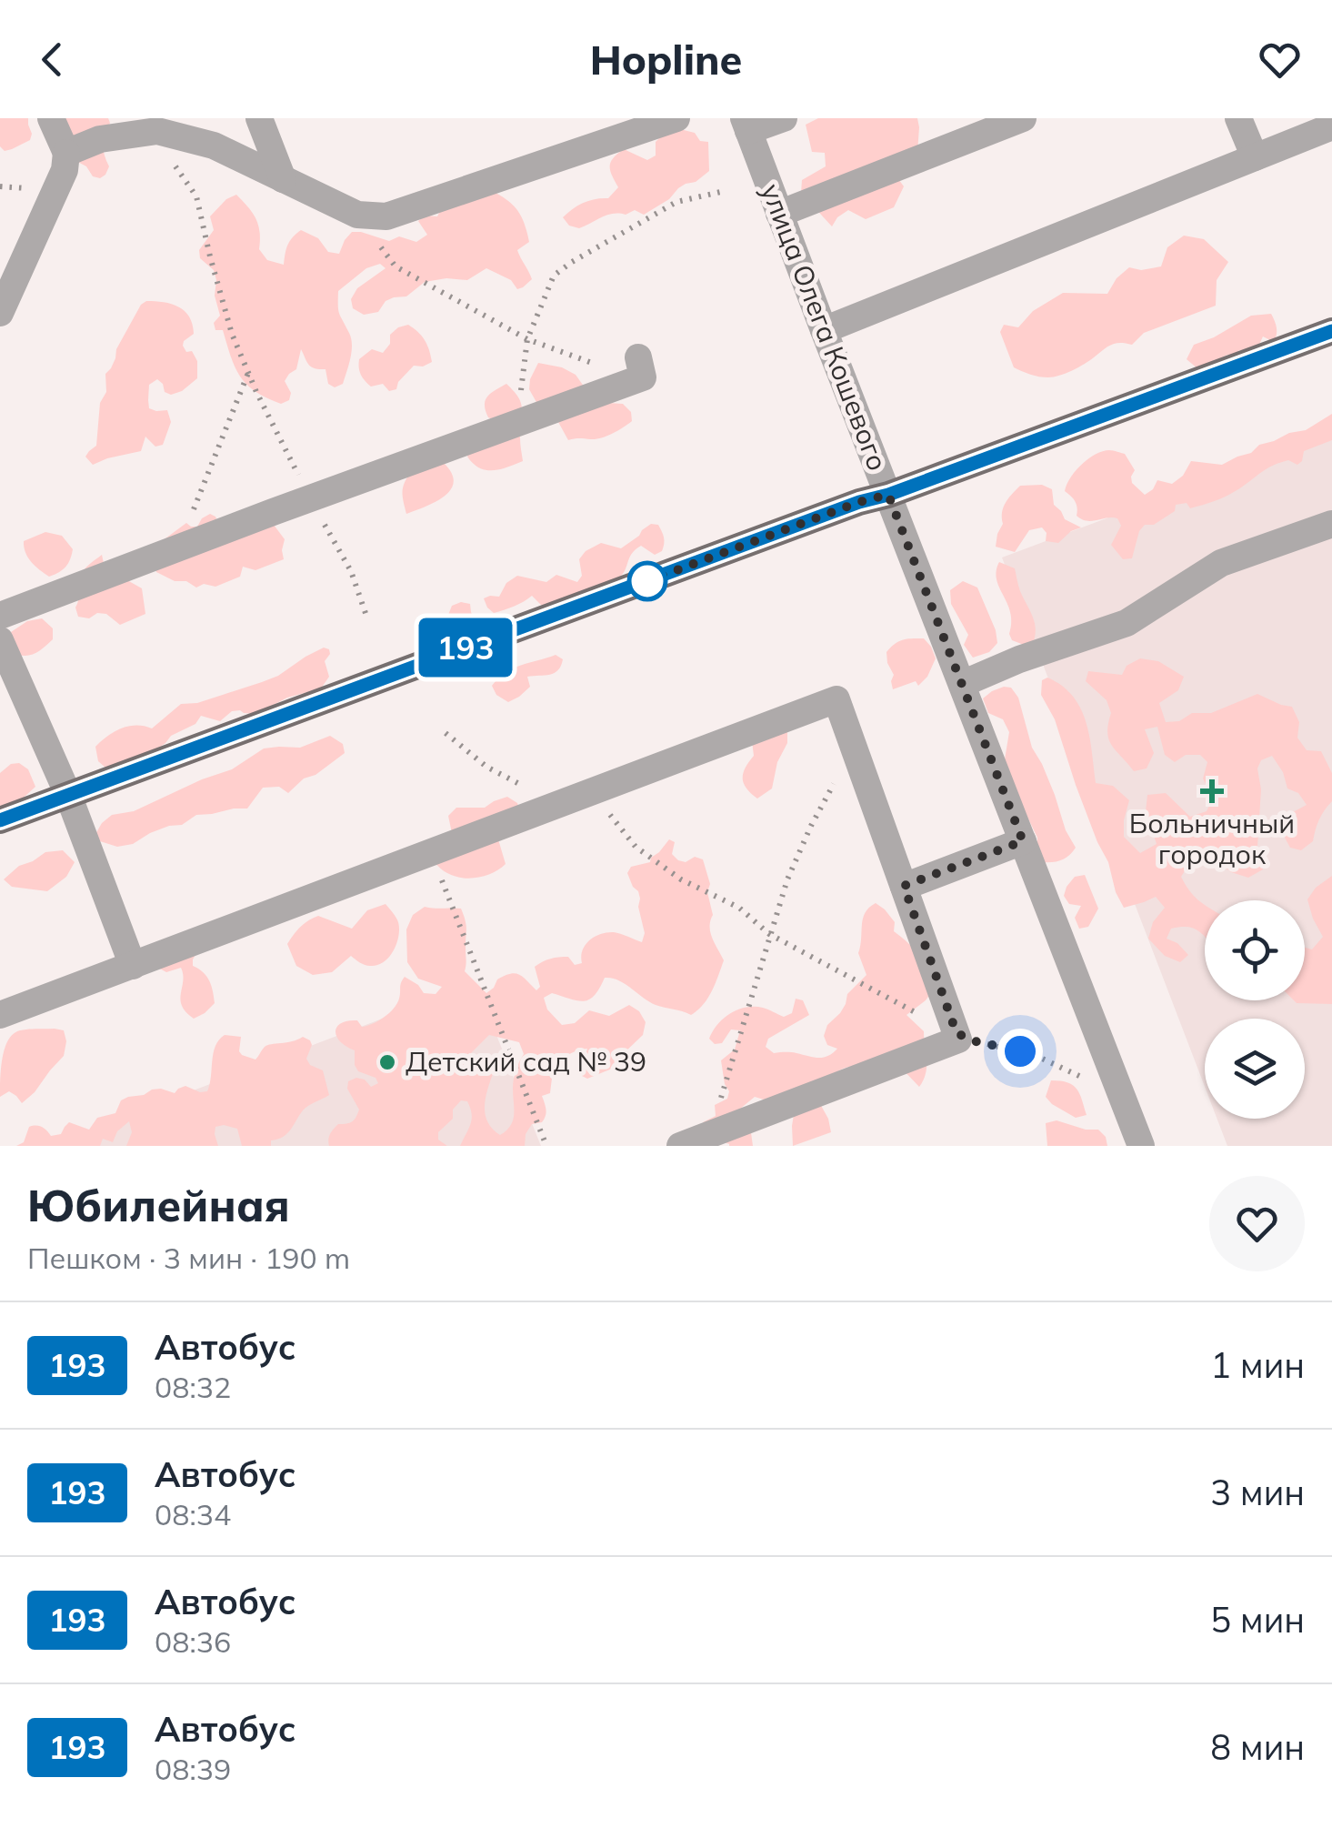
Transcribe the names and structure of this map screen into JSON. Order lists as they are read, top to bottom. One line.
{"streets":{"street":["улица Олега Кошевого"]},"places":{"health":["Больничный городок"],"other":["Детский сад № 39"]},"lines":["bus line 193"],"page":{"header":"Hopline","on_map":"193","heading":["Юбилейная","Пешком · 3 мин · 190 m"],"list":[{"mark":"193","name":"Автобус","note":"08:32","value":"1 мин"},{"mark":"193","name":"Автобус","note":"08:34","value":"3 мин"},{"mark":"193","name":"Автобус","note":"08:36","value":"5 мин"},{"mark":"193","name":"Автобус","note":"08:39","value":"8 мин"}]}}
